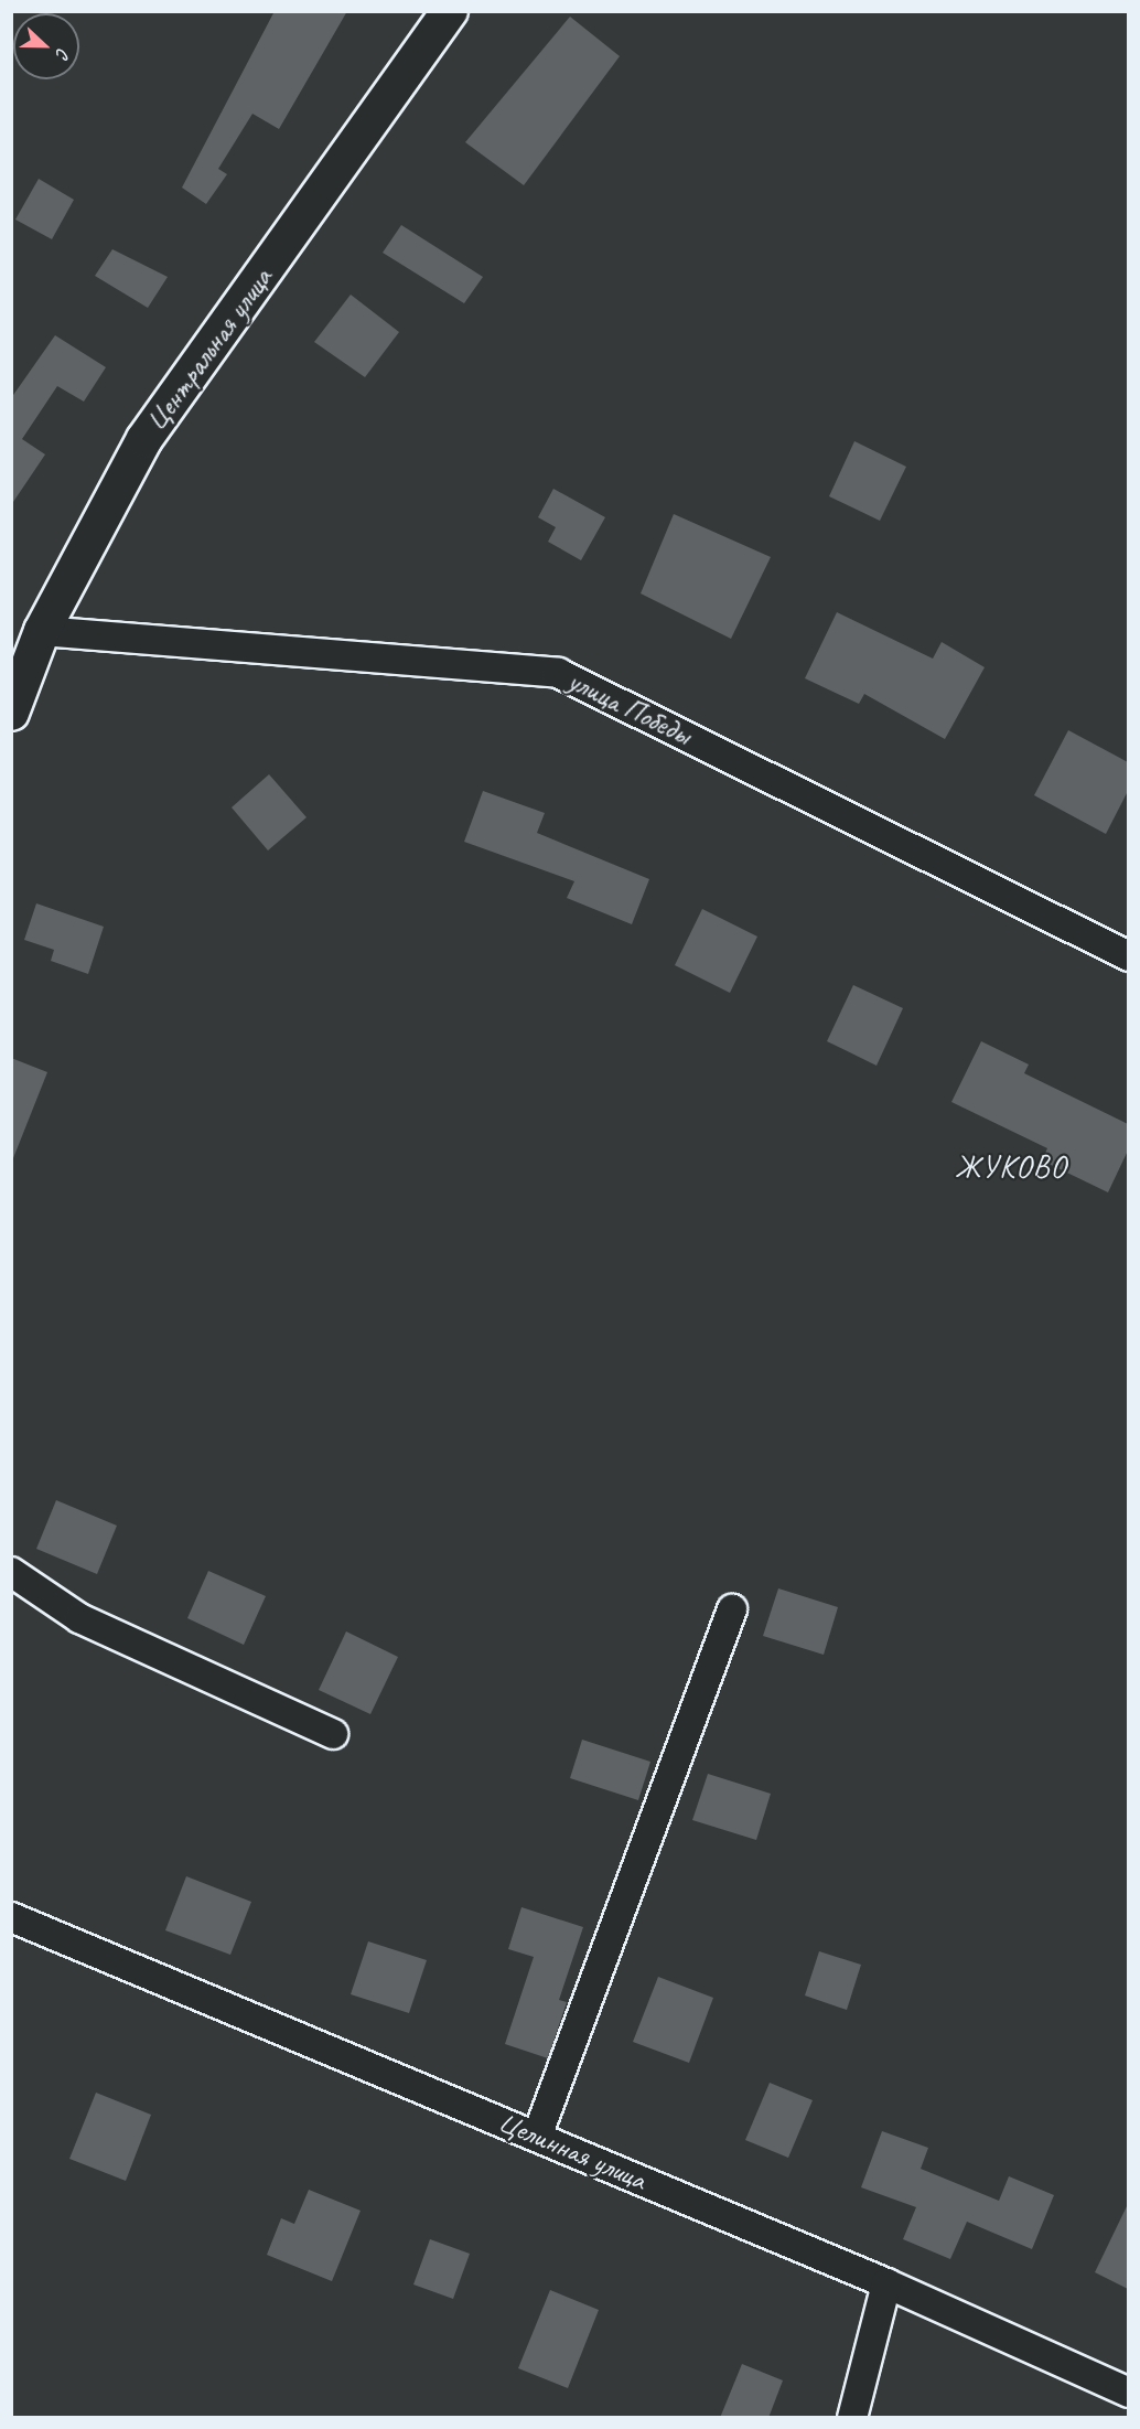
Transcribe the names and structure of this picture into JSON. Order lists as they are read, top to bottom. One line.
{"streets":{"street":["Центральная улица","улица Победы","Целинная улица"]},"crossings":[["Центральная улица","улица Победы"]],"districts":["ЖУКОВО"],"north":"right"}
